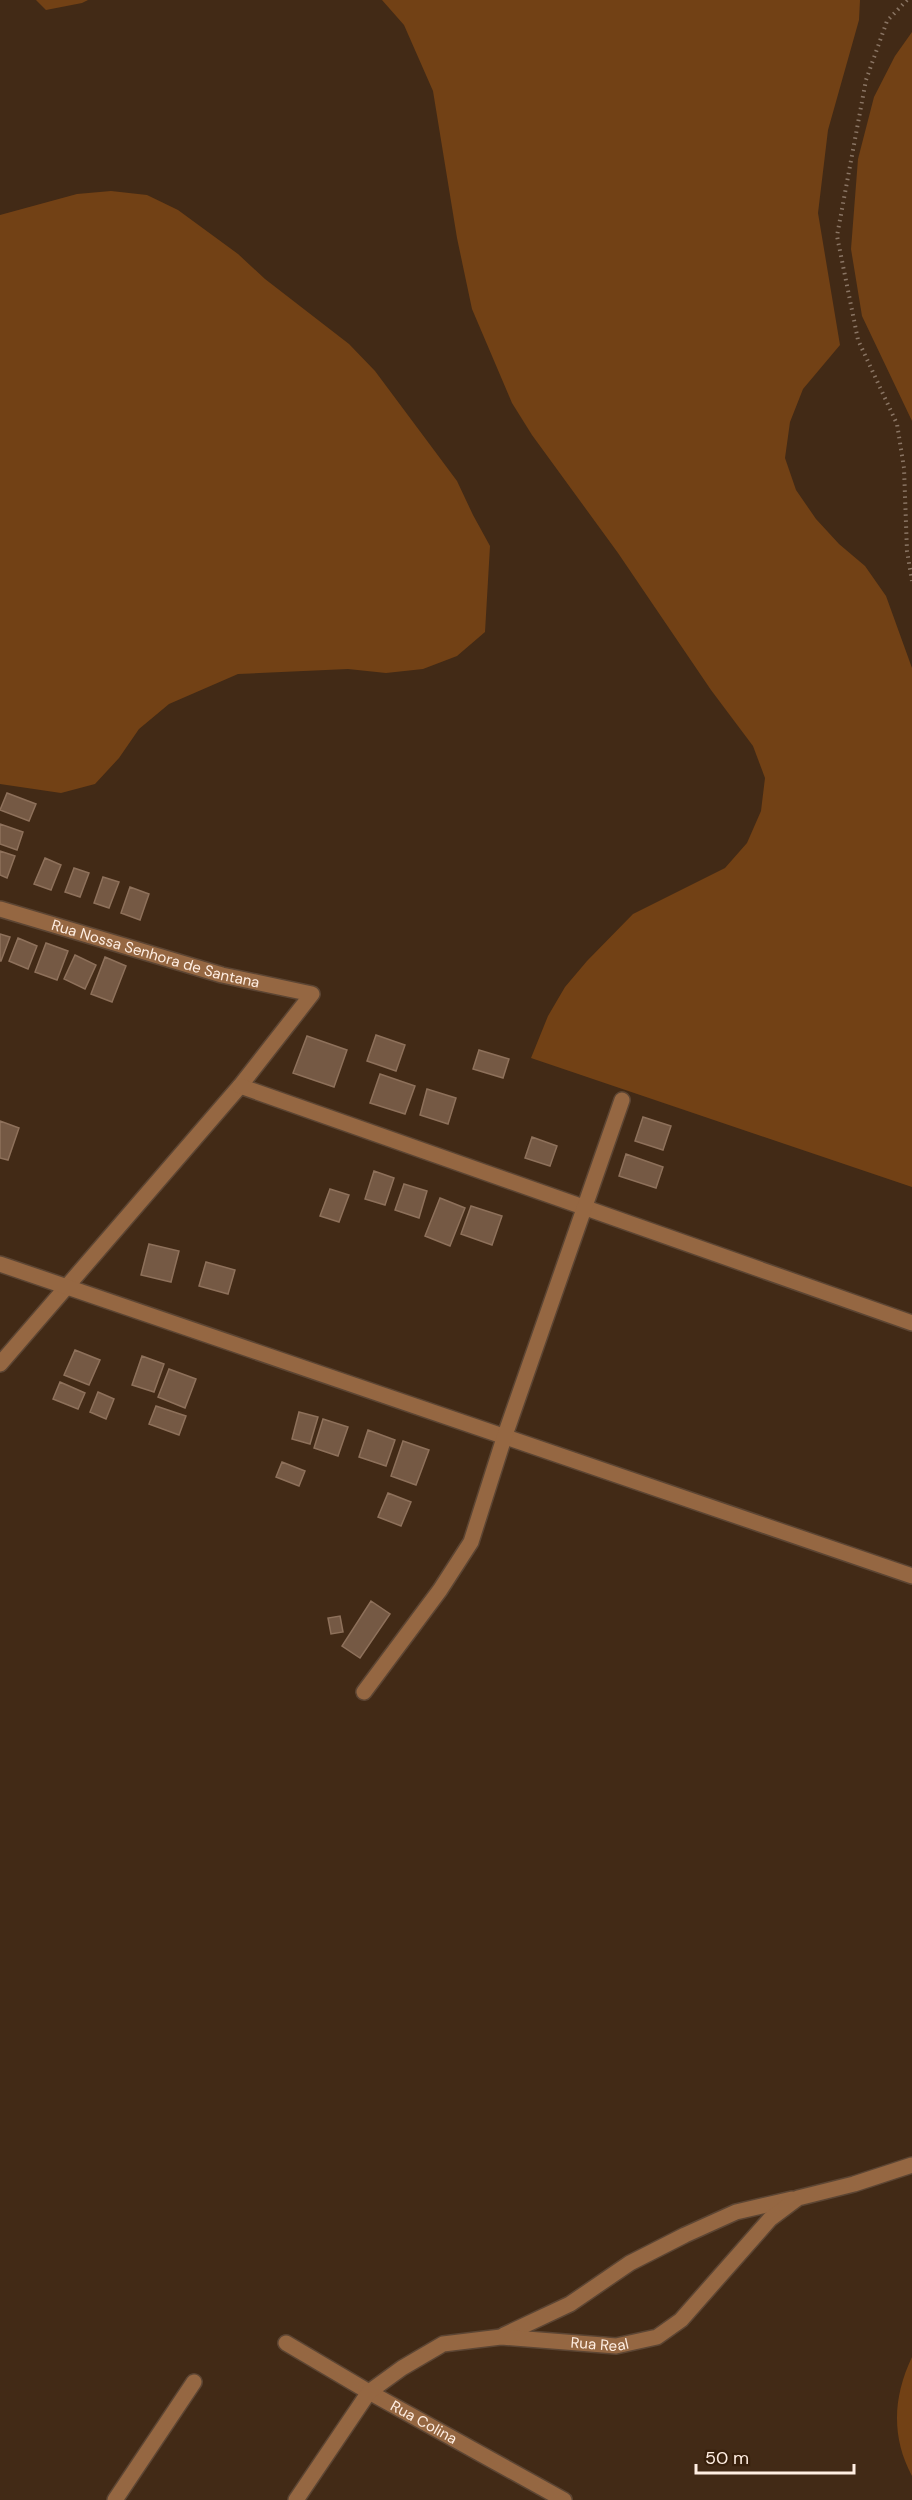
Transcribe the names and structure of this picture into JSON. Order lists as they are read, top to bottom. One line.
{"streets":{"street":["Rua Nossa Senhora de Santana","Rua Real","Rua Colina"]},"crossings":[["Rua Real","Rua Colina"]],"scale_bar":"50 m"}
